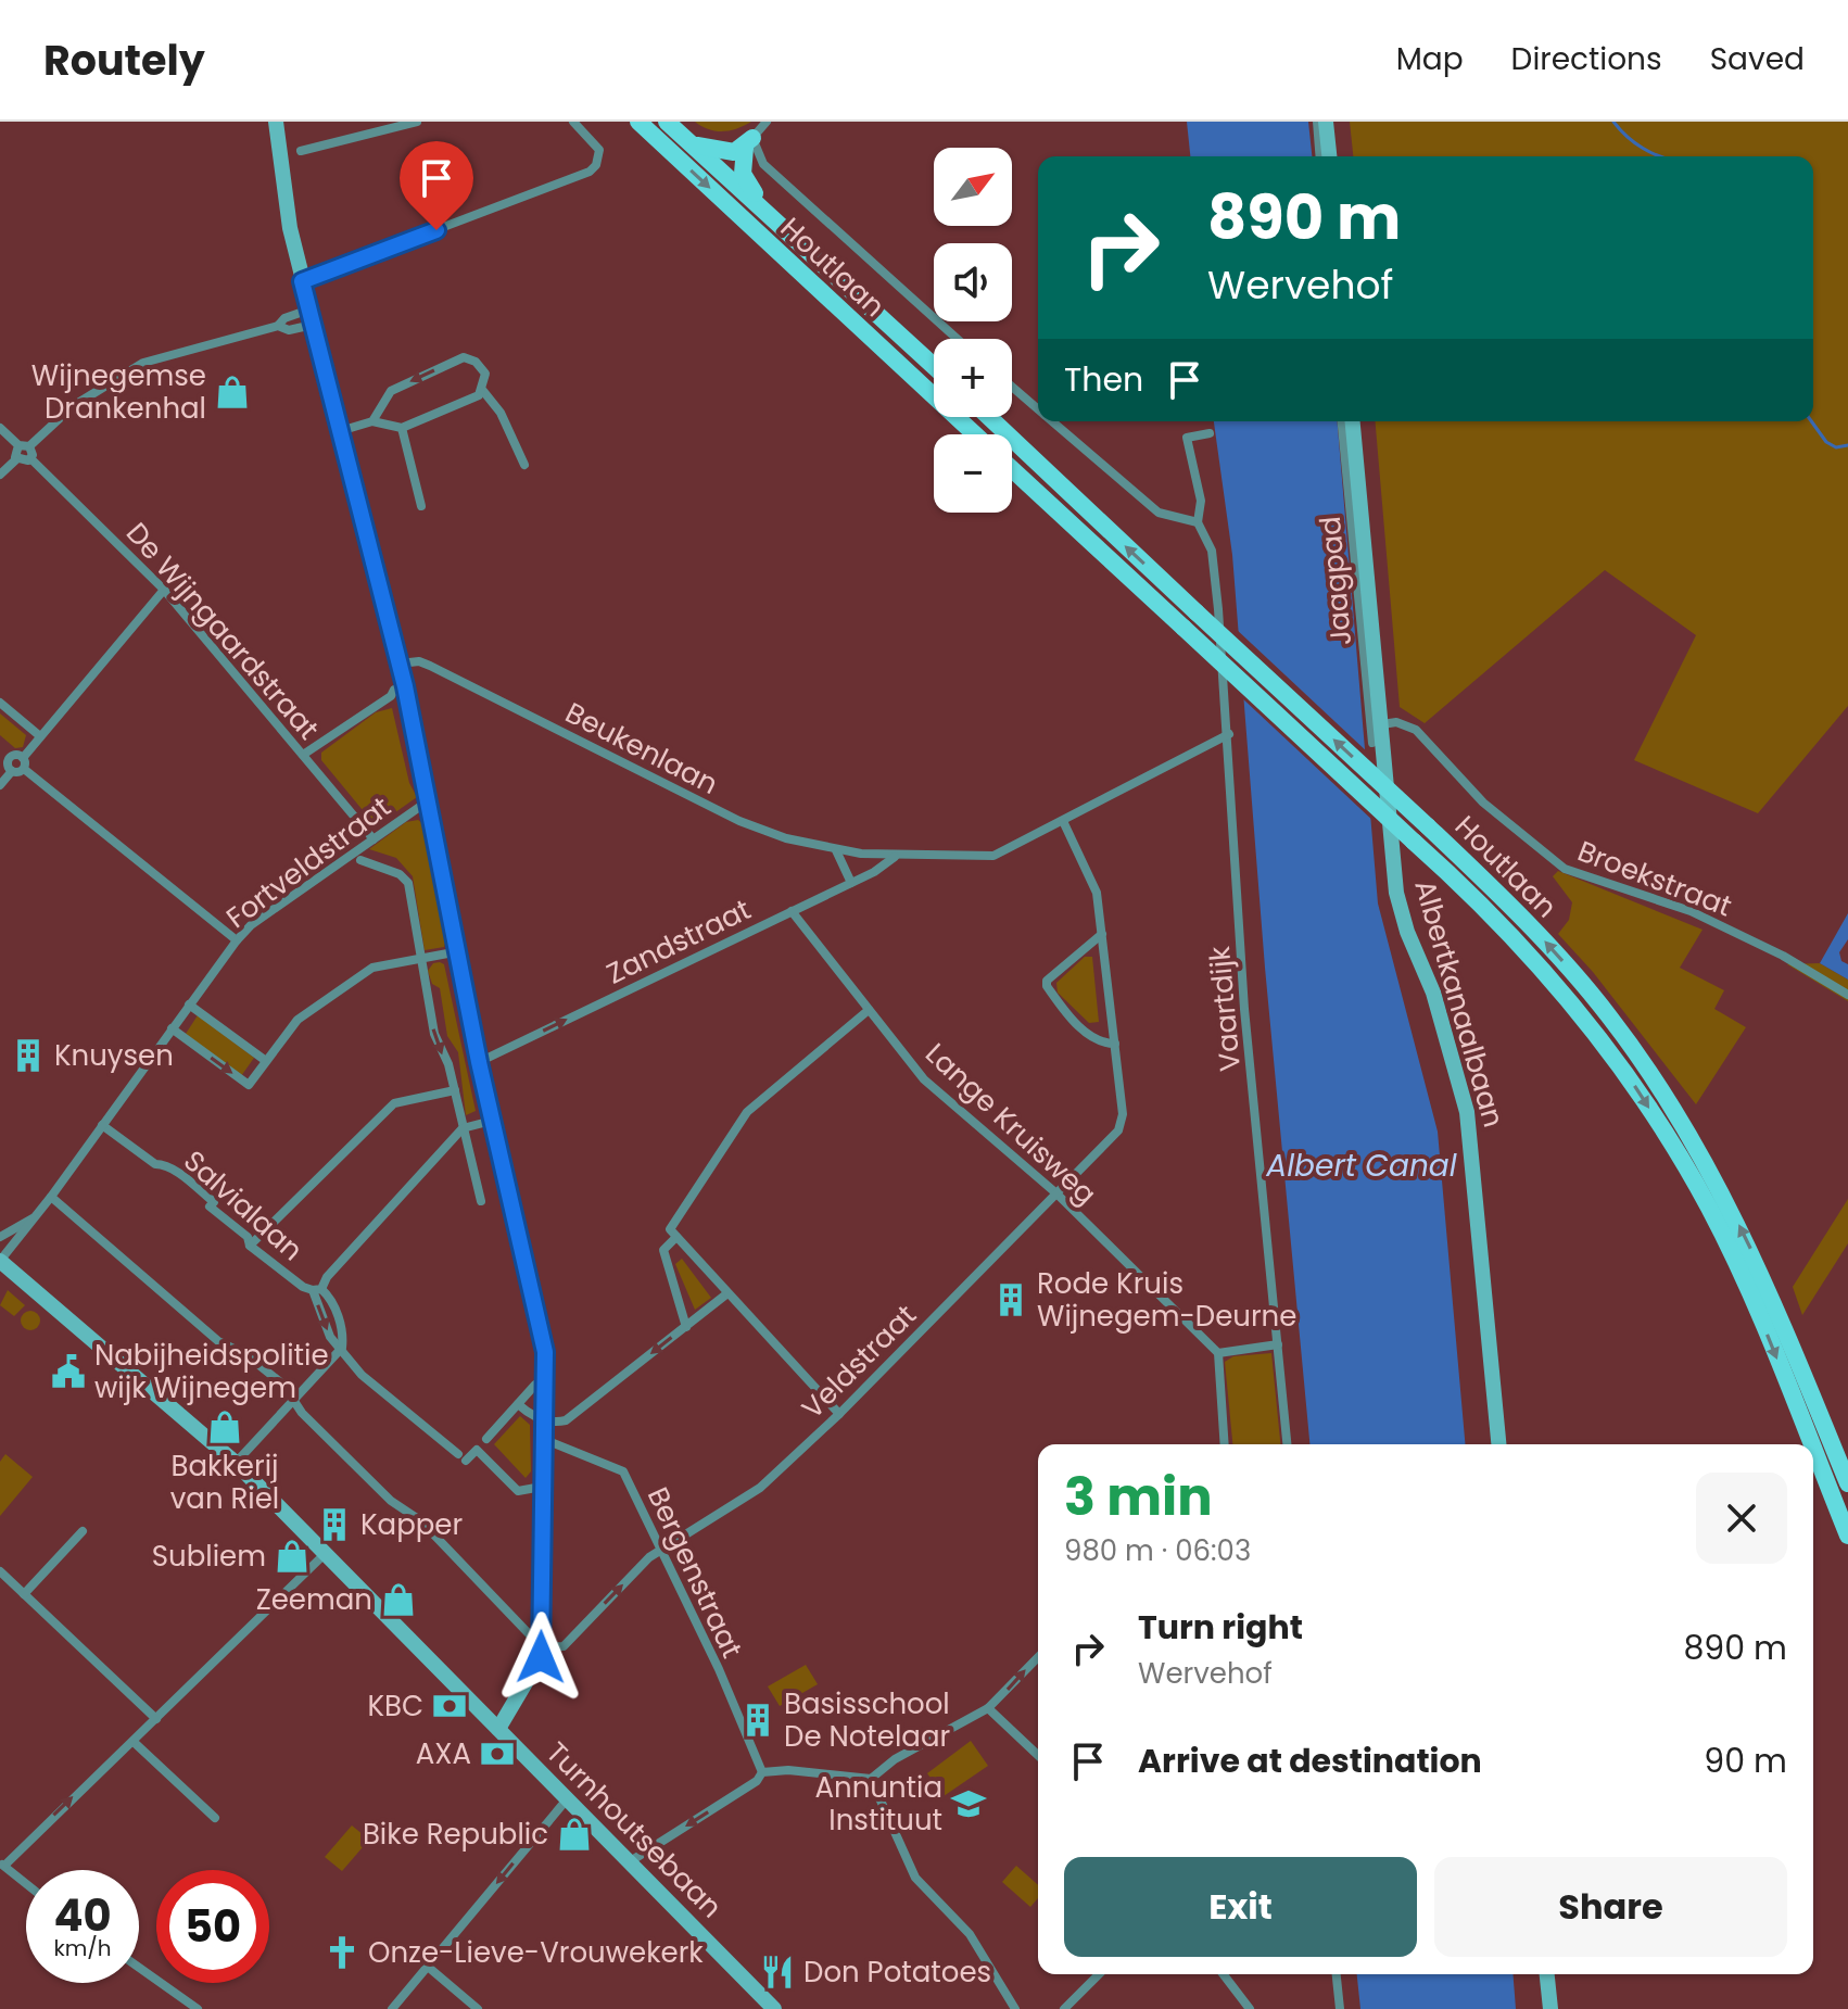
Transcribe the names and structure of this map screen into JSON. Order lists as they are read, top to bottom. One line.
{"streets":{"main road":["Houtlaan","Albertkanaalbaan","Turnhoutsebaan"],"street":["Jaagpad","De Wijngaardstraat","Beukenlaan","Fortveldstraat","Broekstraat","Zandstraat","Vaartdijk","Lange Kruisweg","Salvialaan","Veldstraat","Bergenstraat"]},"crossings":[["De Wijngaardstraat","Fortveldstraat"],["Fortveldstraat","Salvialaan"],["Fortveldstraat","Turnhoutsebaan"],["Broekstraat","Albertkanaalbaan"],["Zandstraat","Lange Kruisweg"],["Lange Kruisweg","Veldstraat"],["Veldstraat","Bergenstraat"]],"one_way":["Zandstraat"],"water":["Albert Canal"],"places":{"shop":["Wijnegemse Drankenhal","Bakkerij van Riel","Subliem","Zeeman","Bike Republic"],"building":["Knuysen","Rode Kruis Wijnegem-Deurne","Kapper","Basisschool De Notelaar"],"public building":["Nabijheidspolitie wijk Wijnegem"],"bank":["KBC","AXA"],"school or university":["Annuntia Instituut"],"church":["Onze-Lieve-Vrouwekerk"],"restaurant":["Don Potatoes"]},"north":"top right","page":{"header":"Routely","nav":["Map","Directions","Saved"],"map_buttons":["+","−"],"turn":["890 m","Wervehof"],"then":"Then","heading":["3 min","980 m · 06:03"],"list":[{"name":"Turn right","note":"Wervehof","value":"890 m"},{"name":"Arrive at destination","value":"90 m"}],"buttons":["Exit","Share"],"speed":"40 km/h","limit":"50"}}
